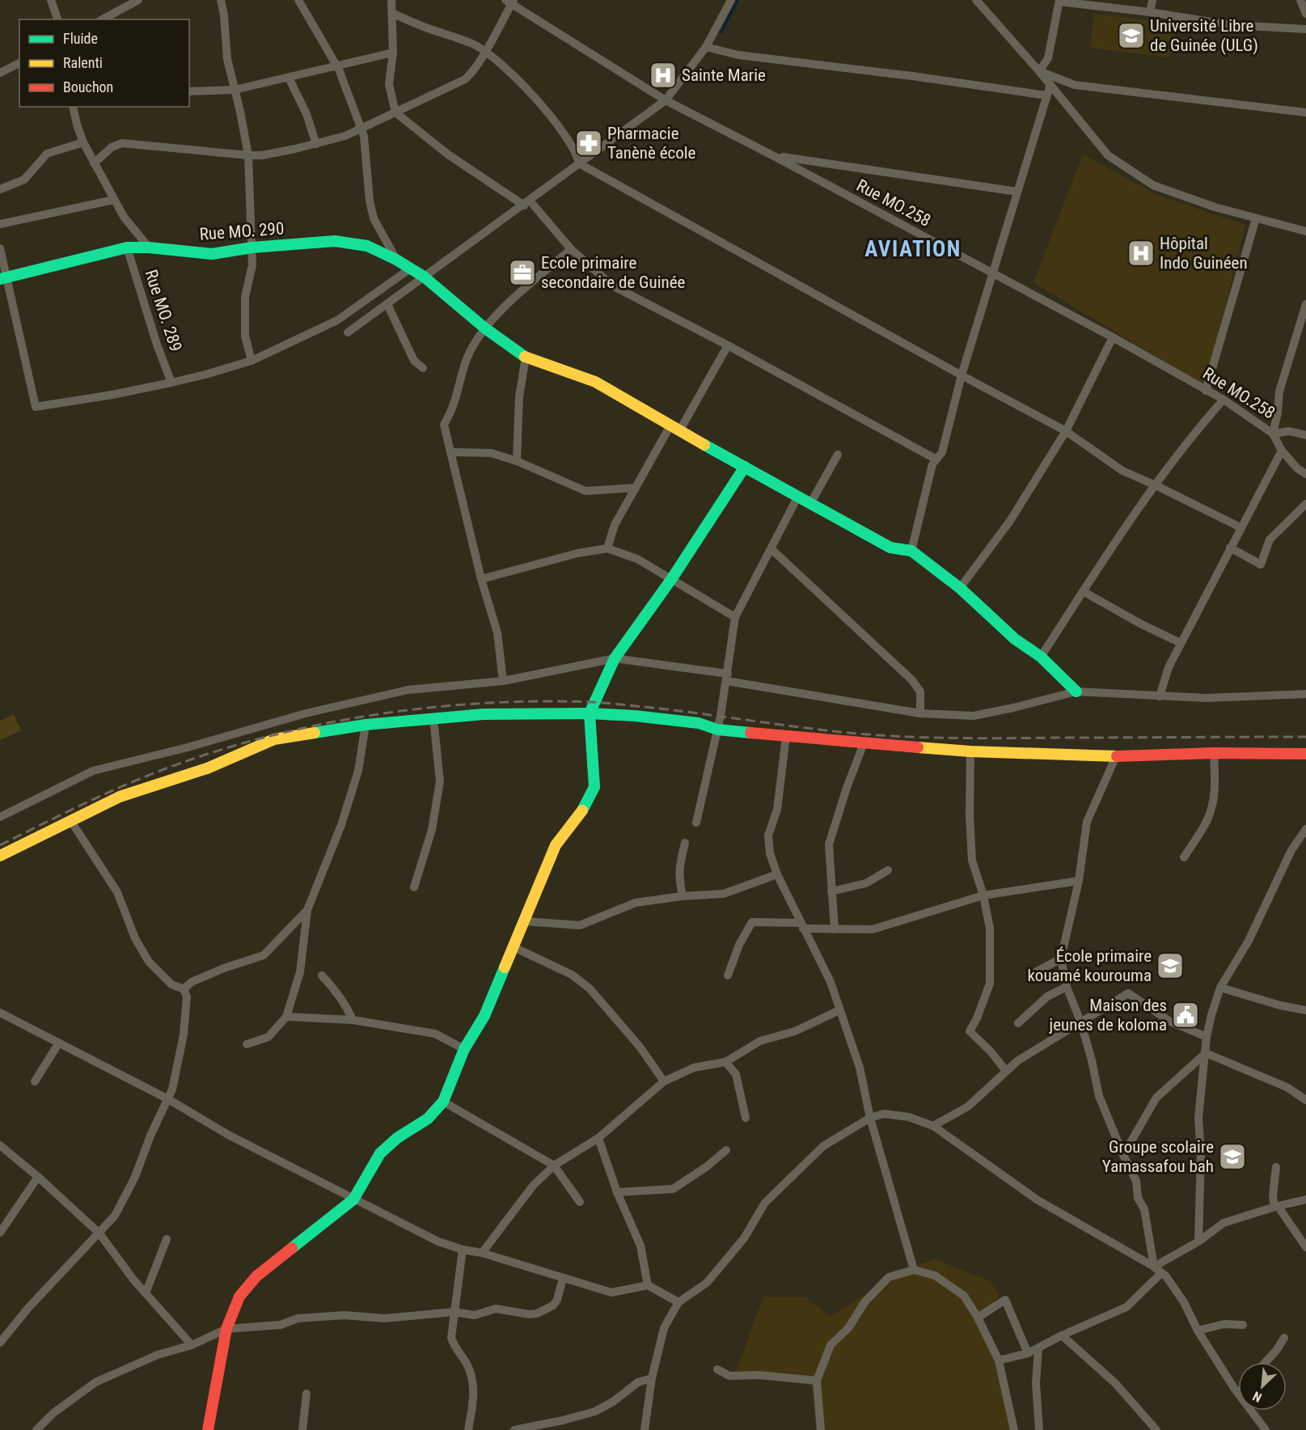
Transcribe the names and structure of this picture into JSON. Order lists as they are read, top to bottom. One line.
{"streets":{"street":["Rue MO.258","Rue MO. 290","Rue MO. 289"]},"crossings":[["Rue MO. 290","Rue MO. 289"]],"districts":["AVIATION"],"places":{"school or university":["Université Libre de Guinée (ULG)","École primaire kouamé kourouma","Groupe scolaire Yamassafou bah"],"hospital":["Sainte Marie","Hôpital Indo Guinéen"],"pharmacy":["Pharmacie Tanènè école"],"office":["Ecole primaire secondaire de Guinée"],"public building":["Maison des jeunes de koloma"]},"legend":["Fluide","Ralenti","Bouchon"],"north":"bottom left"}
